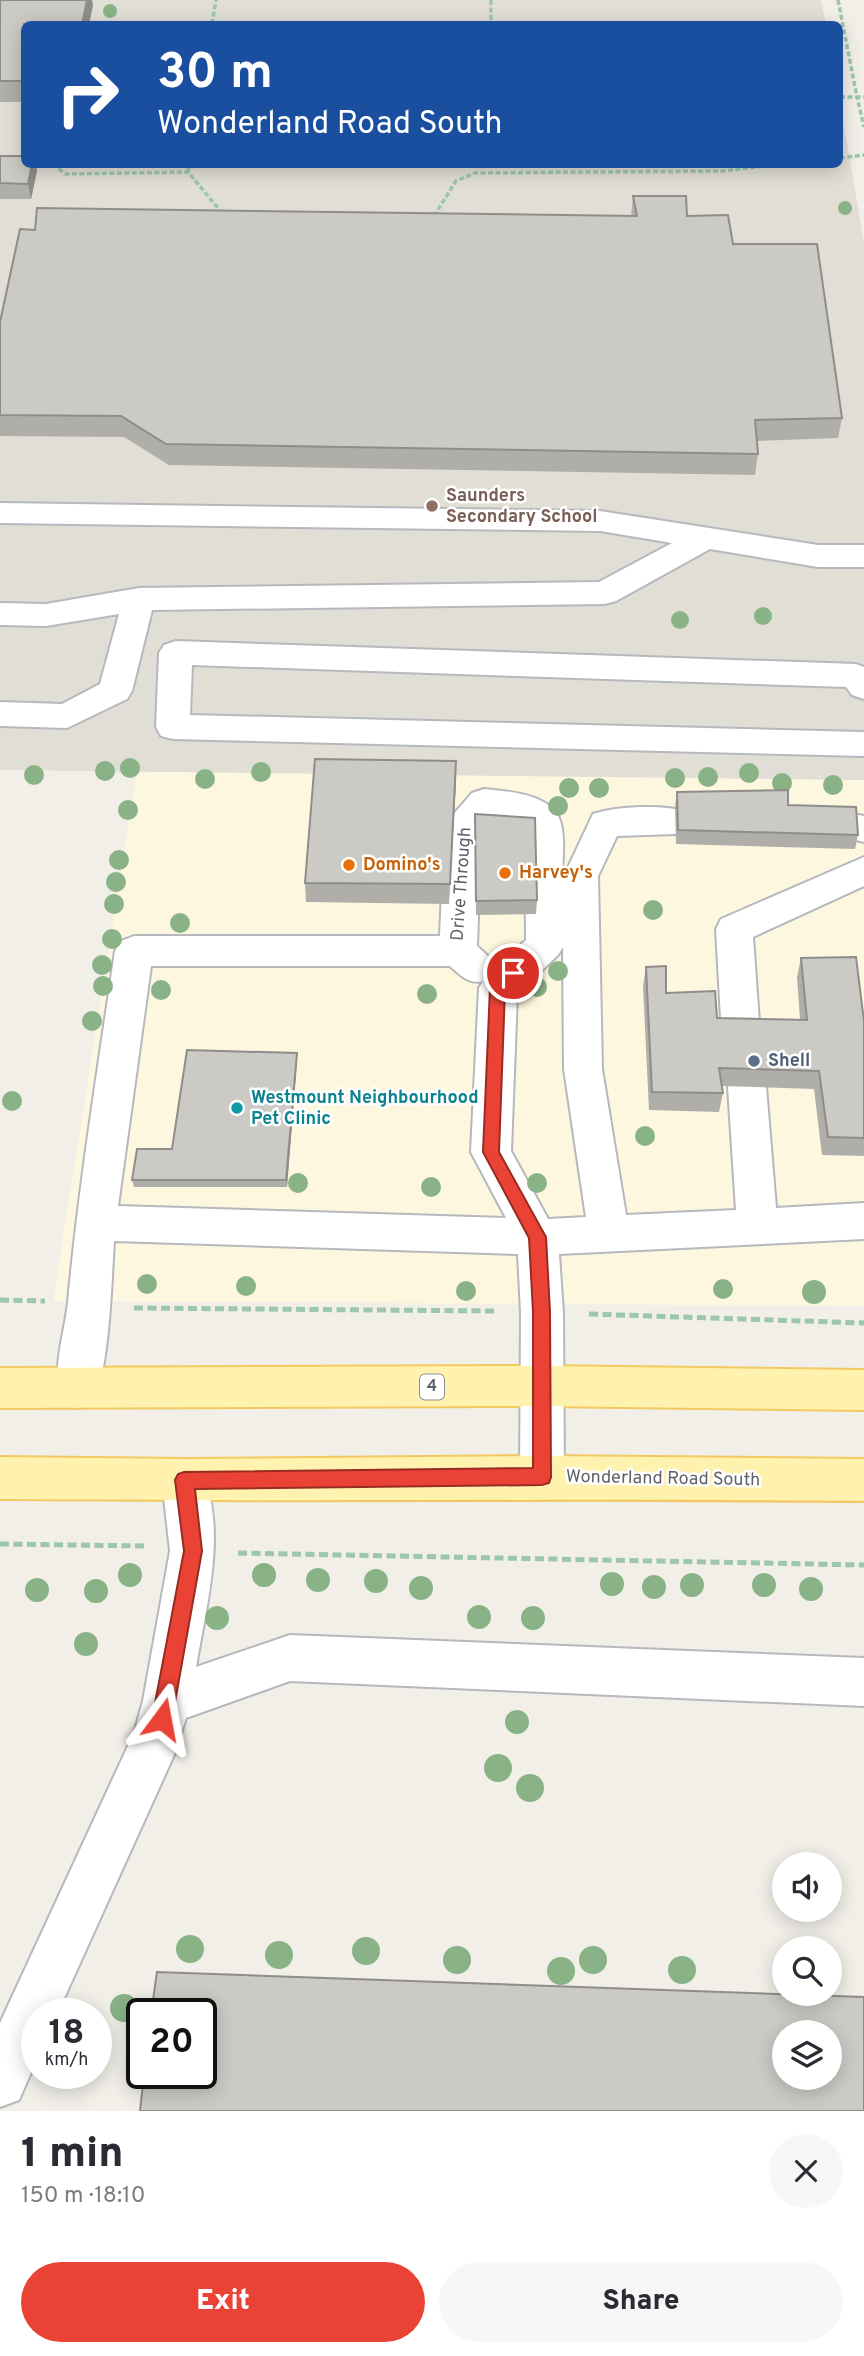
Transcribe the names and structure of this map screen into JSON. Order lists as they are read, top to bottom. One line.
{"streets":{"main road":["4","Wonderland Road South"],"lane":["Drive Through"]},"places":["Saunders Secondary School","Domino's","Harvey's","Shell","Westmount Neighbourhood Pet Clinic"],"page":{"turn":["30 m","Wonderland Road South"],"speed":"18 km/h","limit":"20","heading":["1 min","150 m · 18:10"],"buttons":["Exit","Share"]}}
